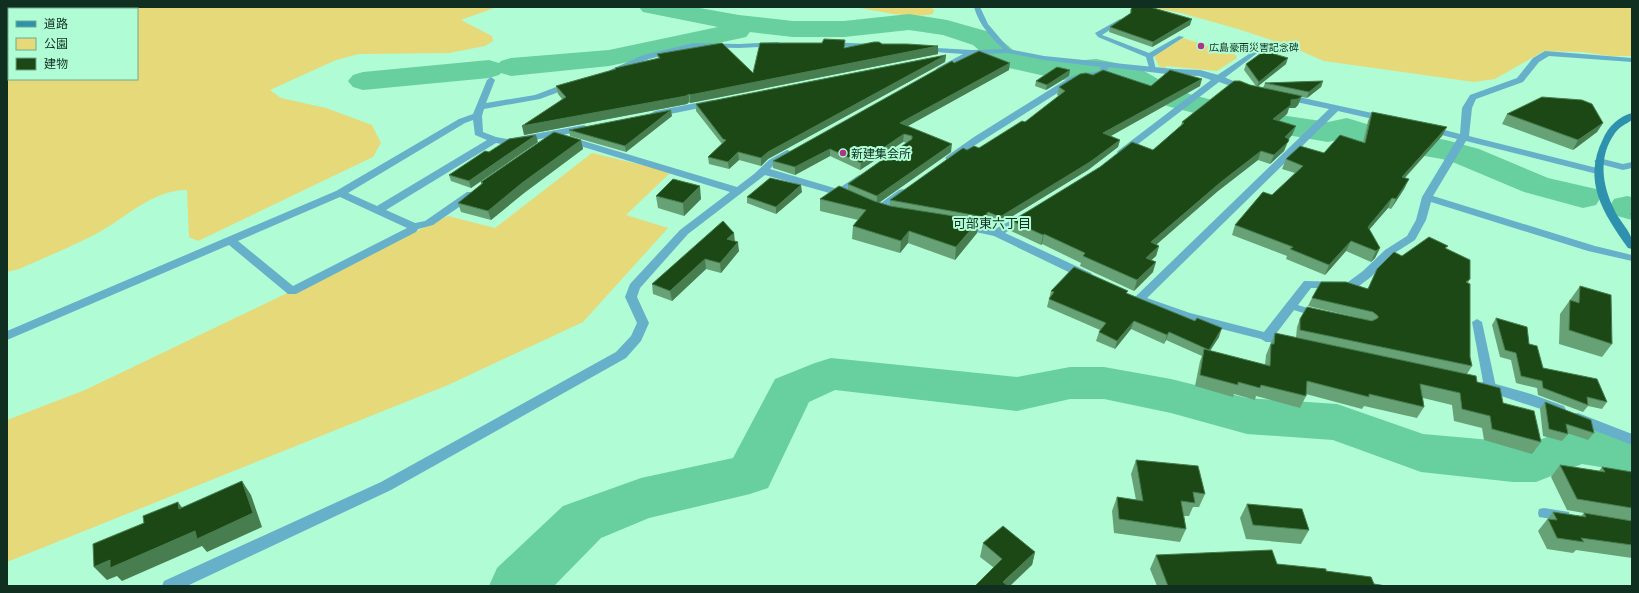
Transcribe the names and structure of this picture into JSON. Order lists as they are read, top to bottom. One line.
{"districts":["可部東六丁目"],"places":["広島豪雨災害記念碑","新建集会所"],"legend":["道路","公園","建物"]}
